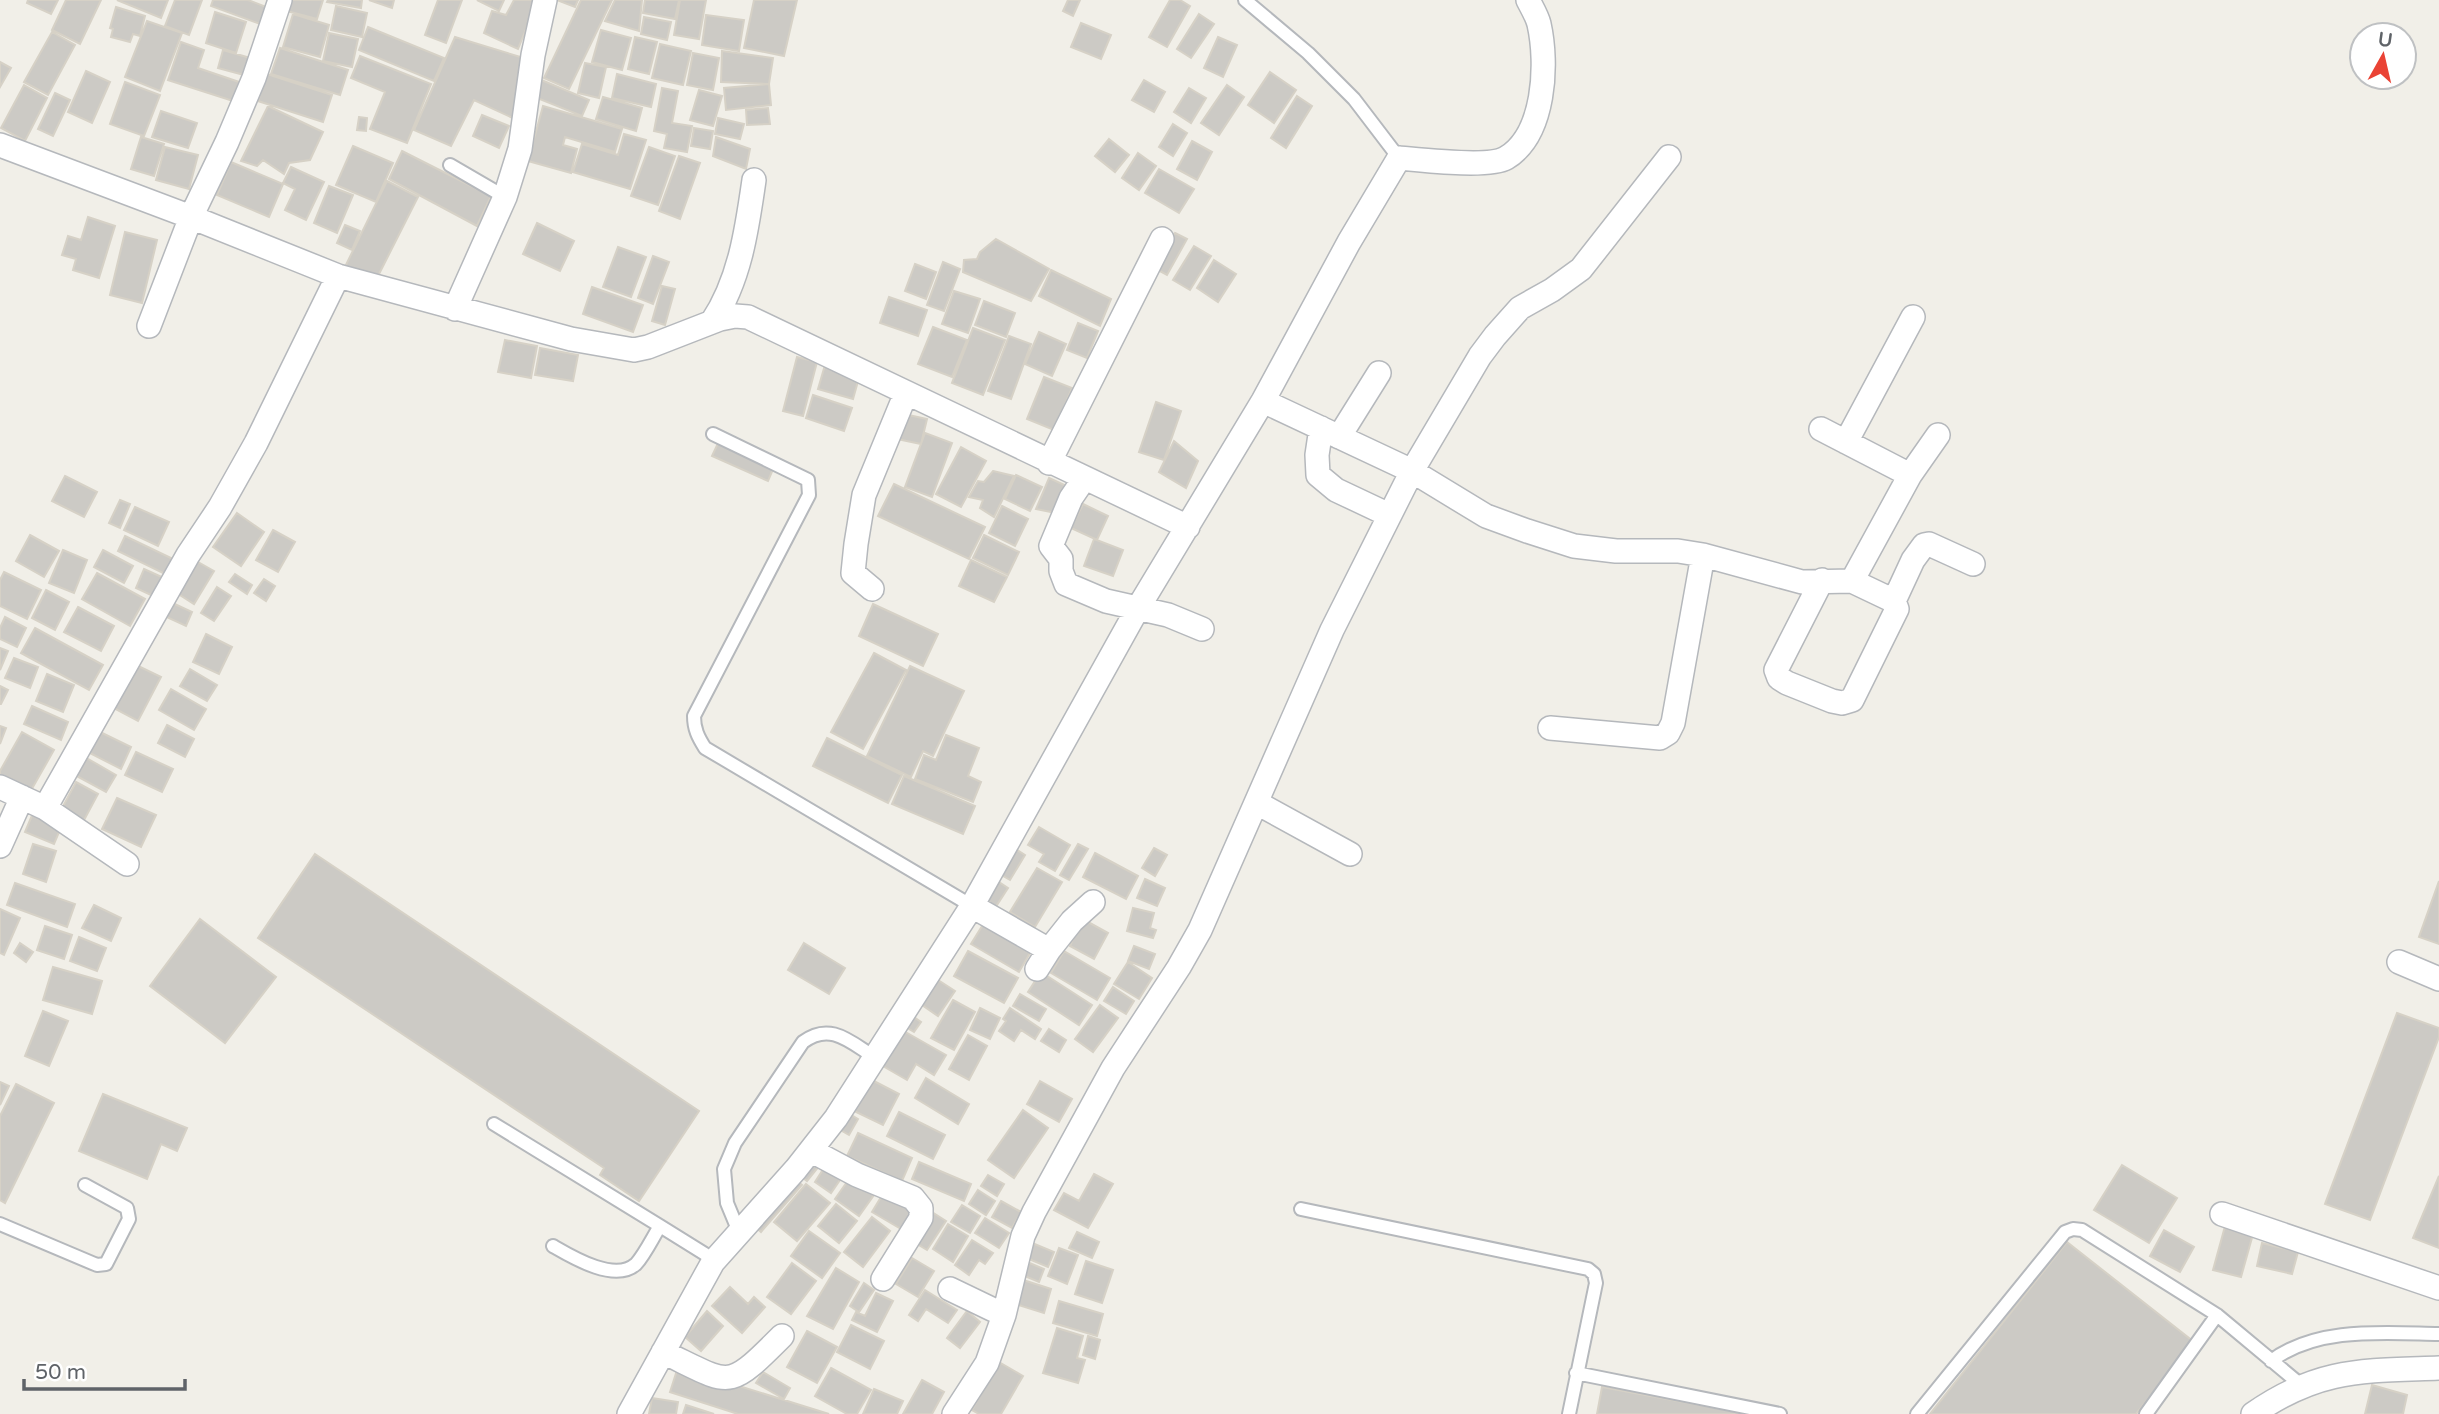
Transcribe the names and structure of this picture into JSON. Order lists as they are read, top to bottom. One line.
{"scale_bar":"50 m","north":"top"}
